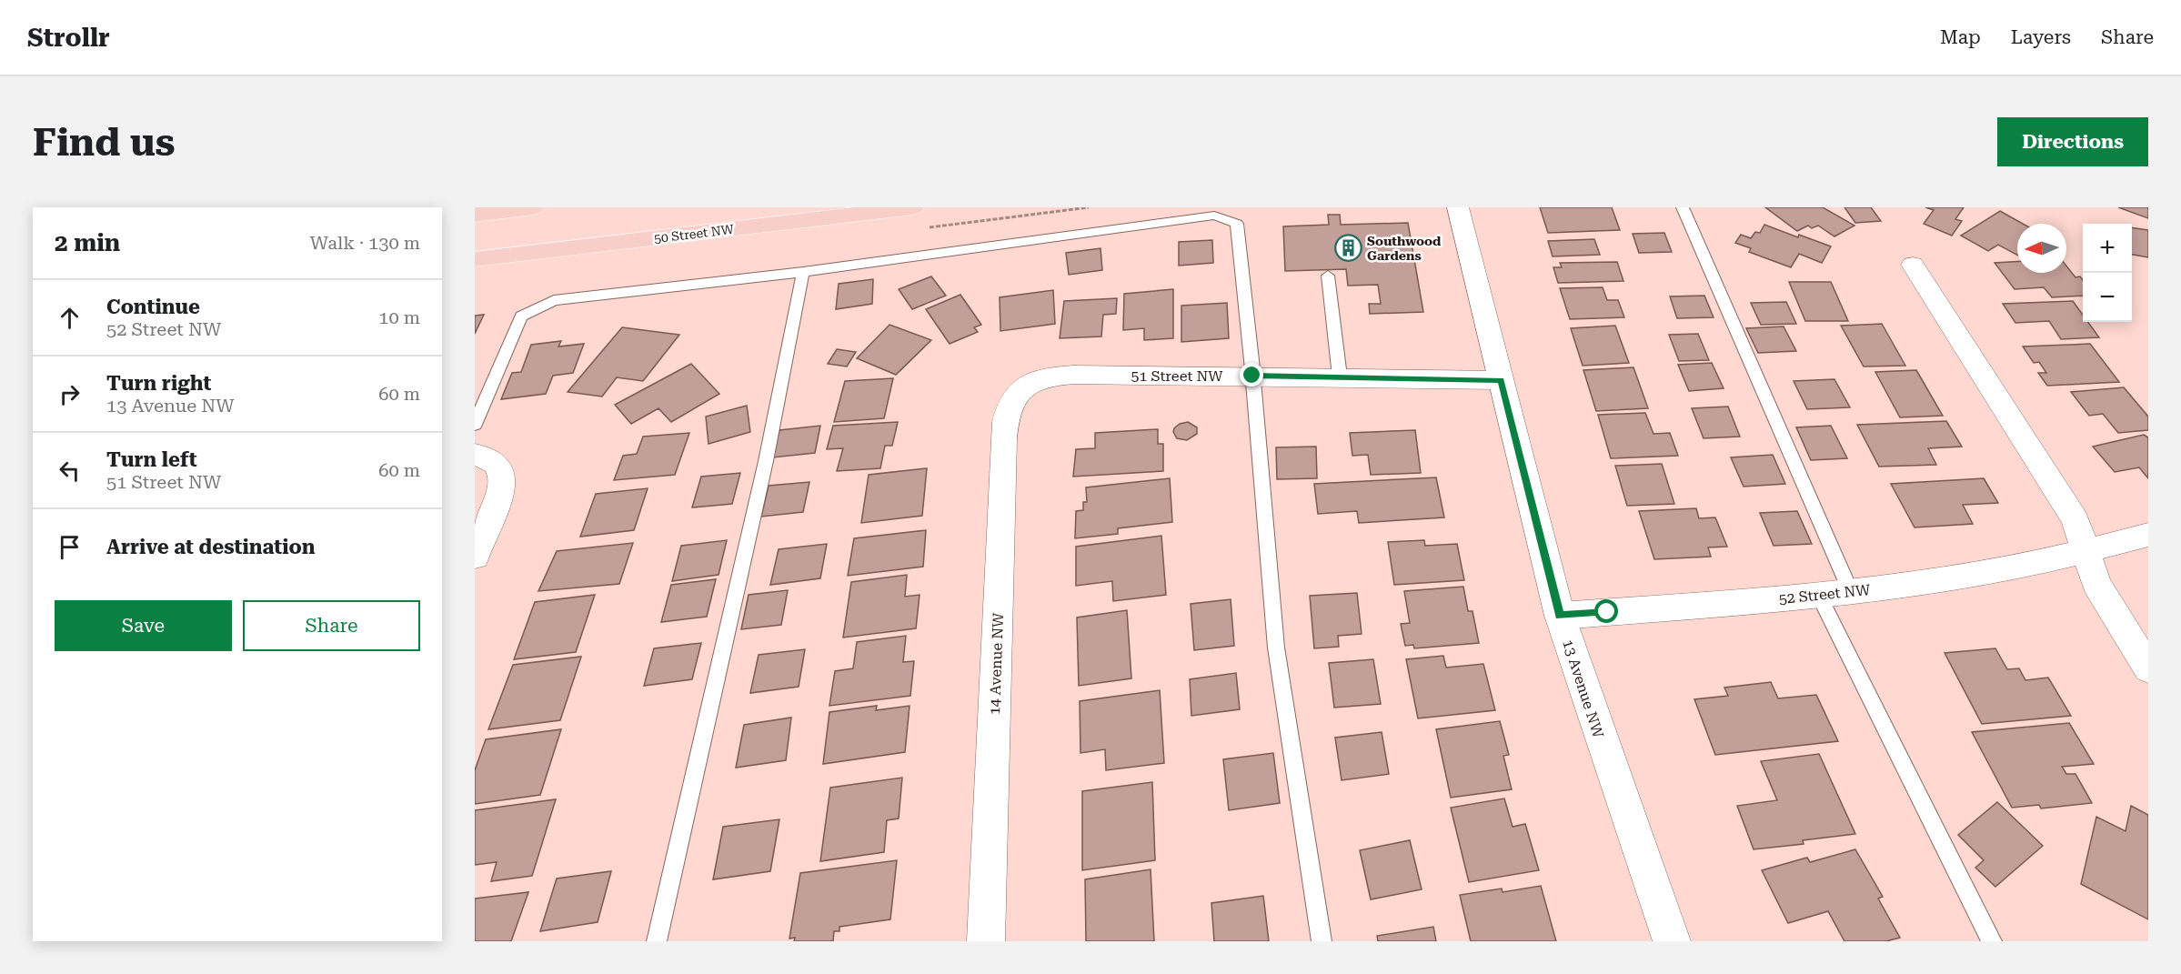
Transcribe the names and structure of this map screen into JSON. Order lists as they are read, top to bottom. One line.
{"streets":{"main road":["50 Street NW"],"street":["51 Street NW","52 Street NW","14 Avenue NW","13 Avenue NW"]},"crossings":[["51 Street NW","14 Avenue NW"],["51 Street NW","13 Avenue NW"],["52 Street NW","13 Avenue NW"]],"places":{"building":["Southwood Gardens"]},"north":"left","page":{"header":"Strollr","nav":["Map","Layers","Share"],"buttons":["Directions",["Save","Share"]],"title":"Find us","heading":["2 min","Walk · 130 m"],"map_buttons":["+","−"],"list":[["Continue","52 Street NW","10 m"],["Turn right","13 Avenue NW","60 m"],["Turn left","51 Street NW","60 m"],"Arrive at destination"]}}
